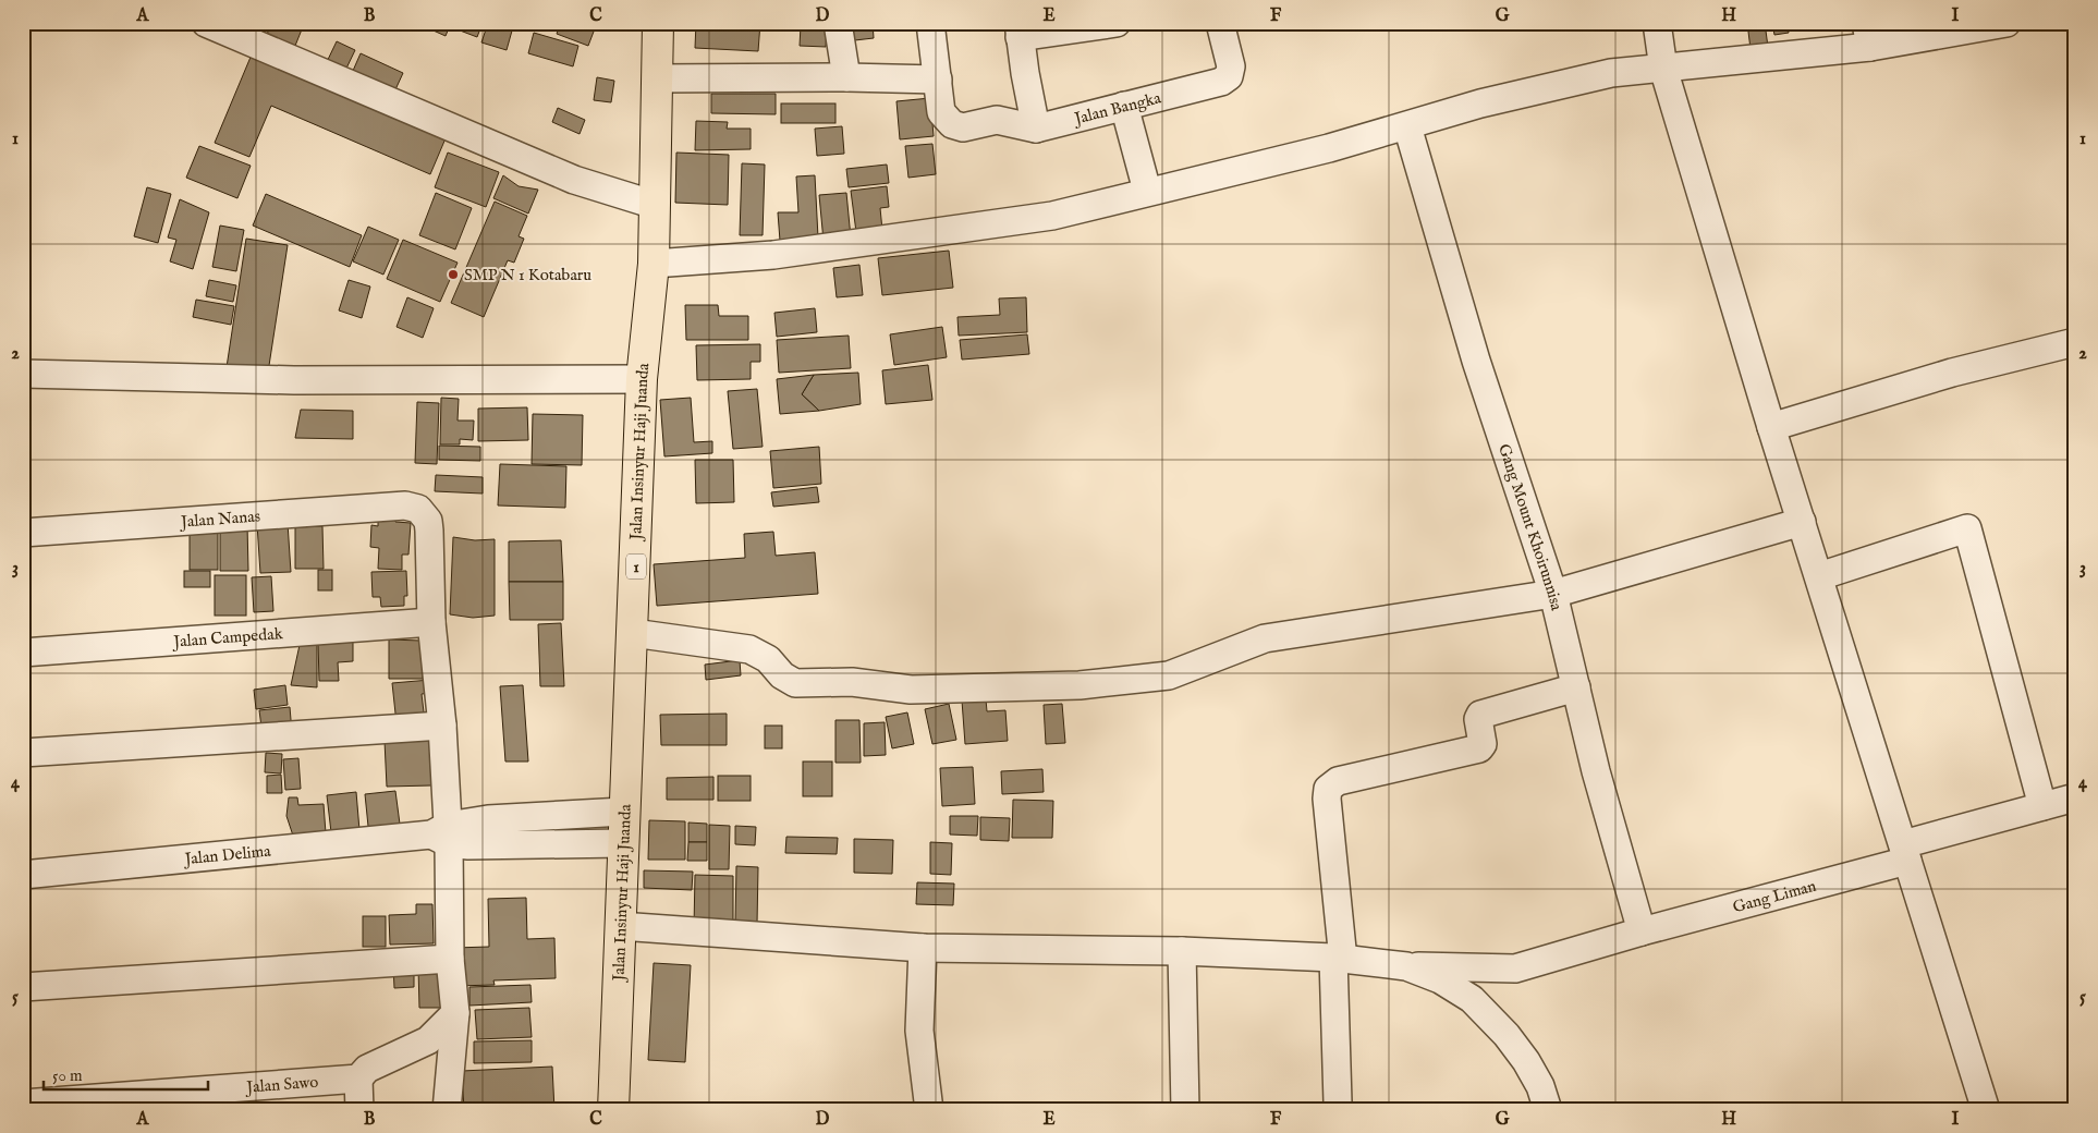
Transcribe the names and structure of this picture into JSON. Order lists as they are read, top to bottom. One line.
{"streets":{"highway":["Jalan Insinyur Haji Juanda","1"],"street":["Jalan Bangka","Jalan Nanas","Gang Mount Khoirunnisa","Jalan Campedak","Jalan Delima","Gang Liman","Jalan Sawo"]},"crossings":[["Jalan Insinyur Haji Juanda","Jalan Delima"],["Jalan Nanas","Jalan Campedak"],["Gang Mount Khoirunnisa","Gang Liman"]],"places":["SMP N 1 Kotabaru"],"scale_bar":"50 m","grid":{"columns":["A","B","C","D","E","F","G","H","I"],"rows":["1","2","3","4","5"]}}
